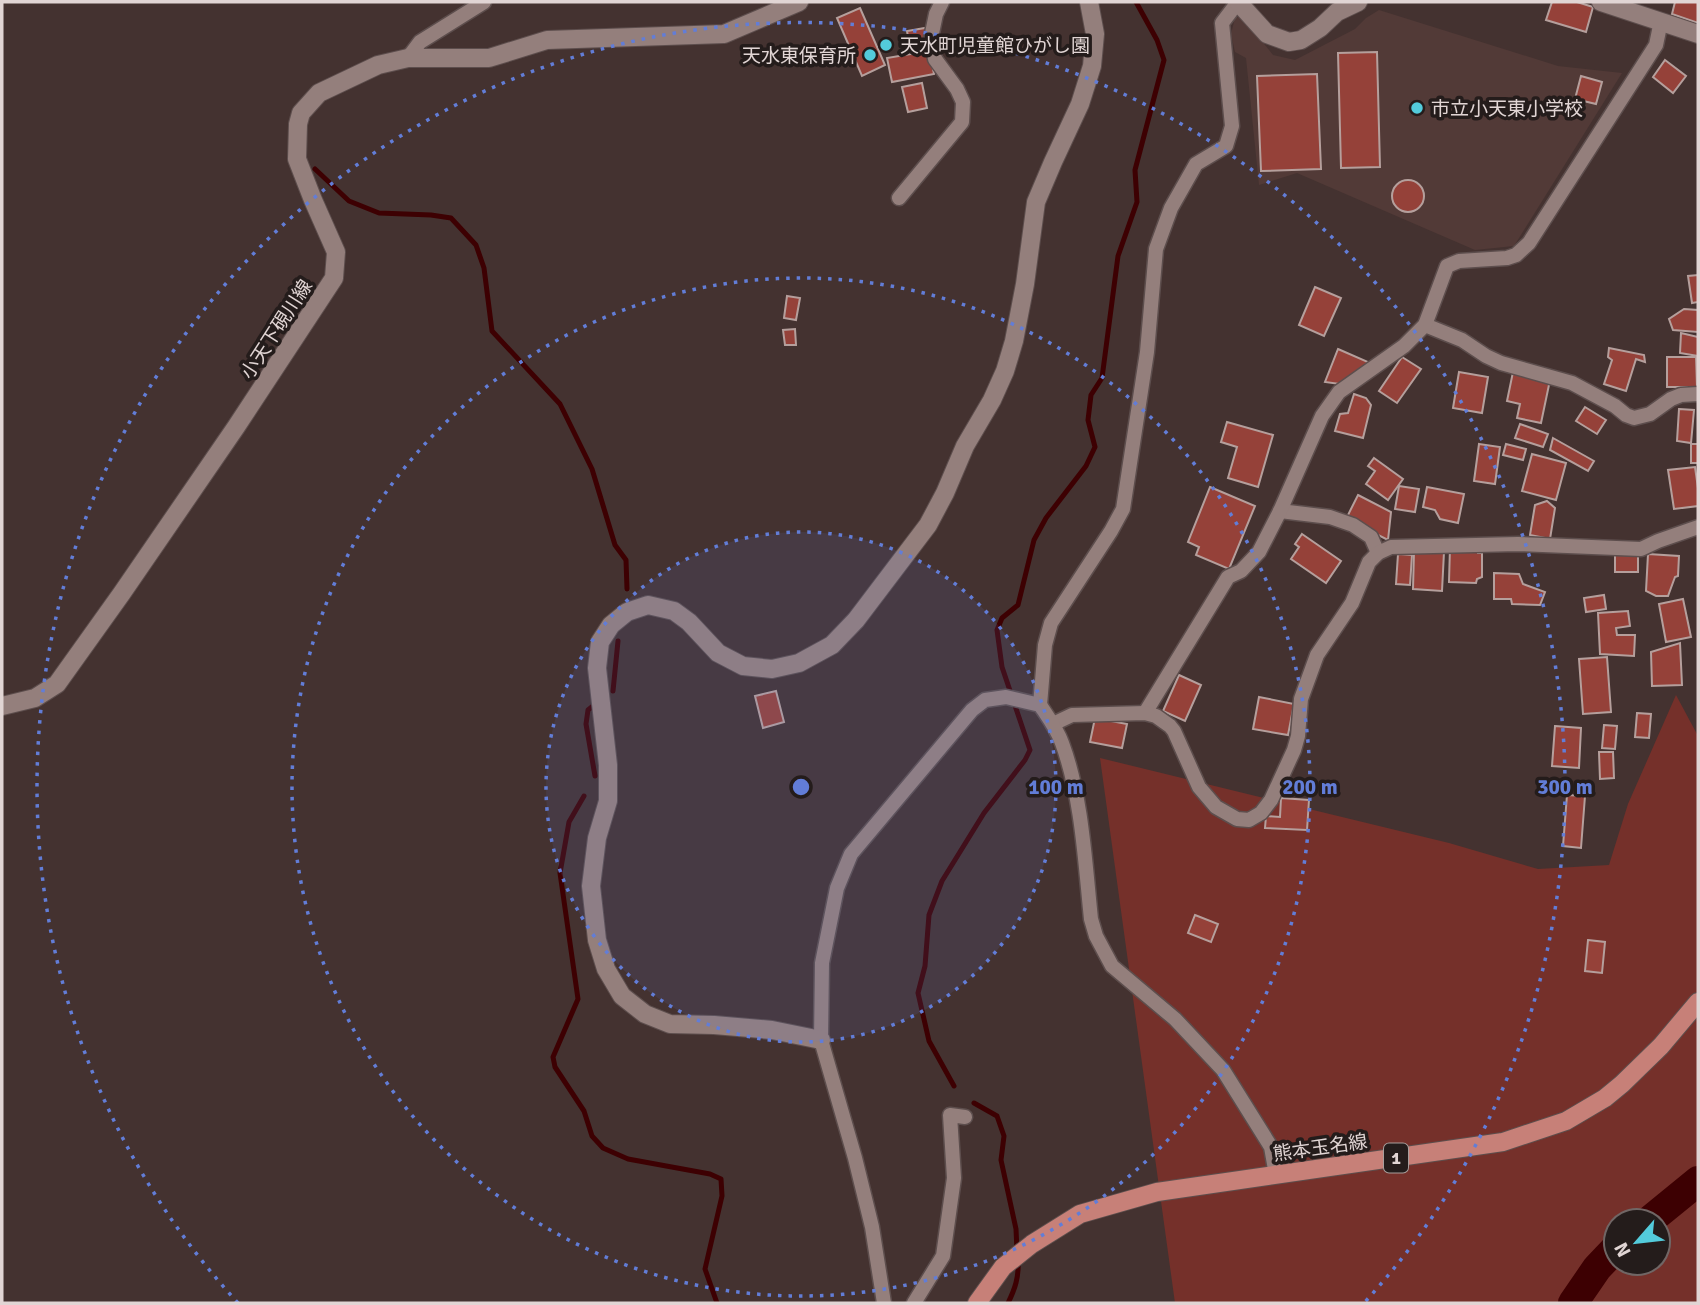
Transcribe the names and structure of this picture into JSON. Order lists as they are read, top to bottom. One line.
{"streets":{"main road":["熊本玉名線","1"],"street":["小天下硯川線"]},"places":["天水町児童館ひがし園","天水東保育所","市立小天東小学校"],"north":"bottom left","rings":["100 m","200 m","300 m"]}
